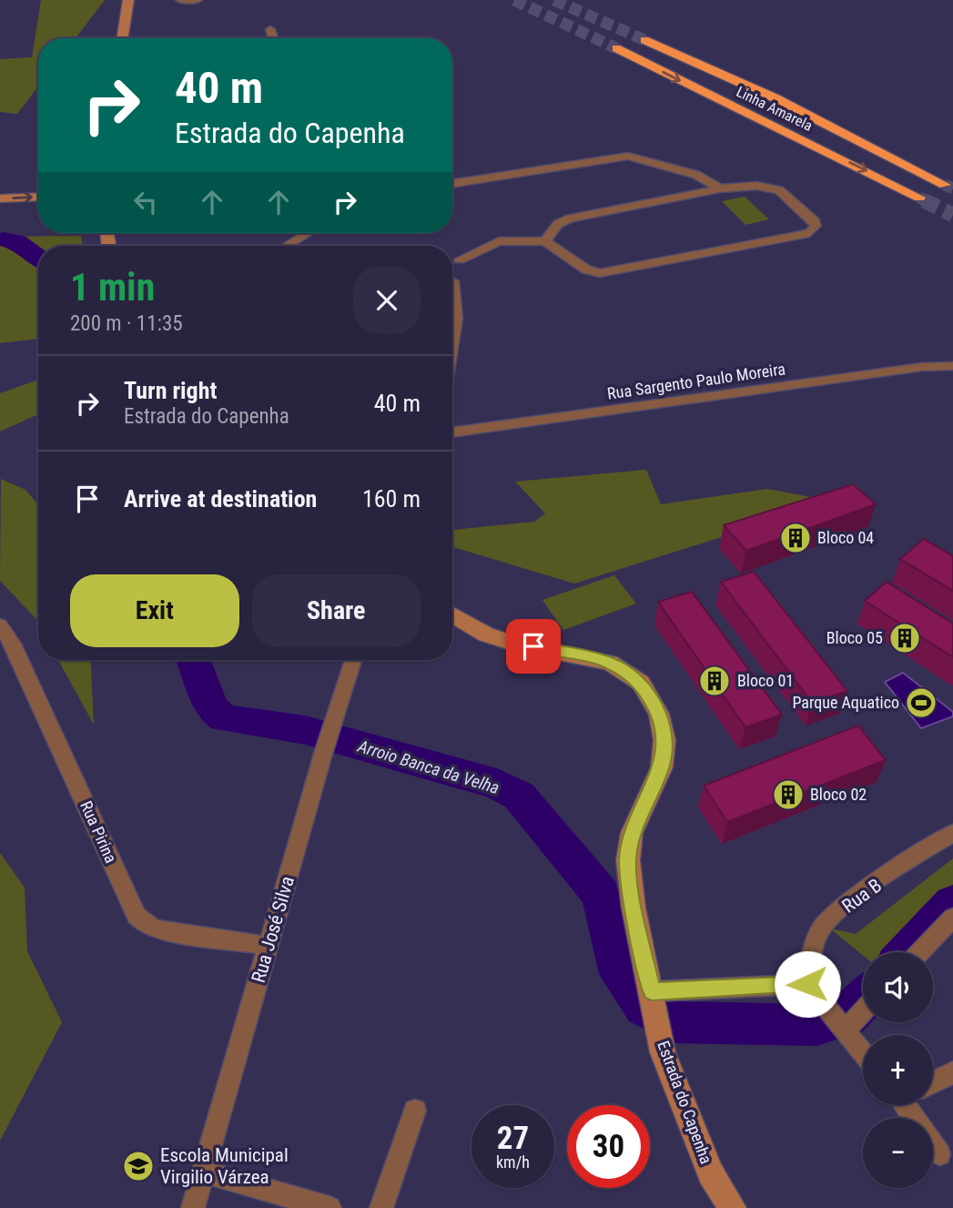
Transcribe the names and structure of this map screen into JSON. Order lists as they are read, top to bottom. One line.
{"streets":{"highway":["Linha Amarela"],"street":["Rua Sargento Paulo Moreira","Rua Pirina","Rua B","Rua José Silva","Estrada do Capenha"]},"crossings":[["Rua Pirina","Rua José Silva"]],"water":["Arroio Banca da Velha"],"places":{"building":["Bloco 04","Bloco 05","Bloco 01","Bloco 02"],"sports":["Parque Aquatico"],"school or university":["Escola Municipal Virgilio Várzea"]},"page":{"turn":["40 m","Estrada do Capenha"],"heading":["1 min","200 m · 11:35"],"list":[{"name":"Turn right","note":"Estrada do Capenha","value":"40 m"},{"name":"Arrive at destination","value":"160 m"}],"buttons":["Exit","Share"],"map_buttons":["+","−"],"speed":"27 km/h","limit":"30"}}
